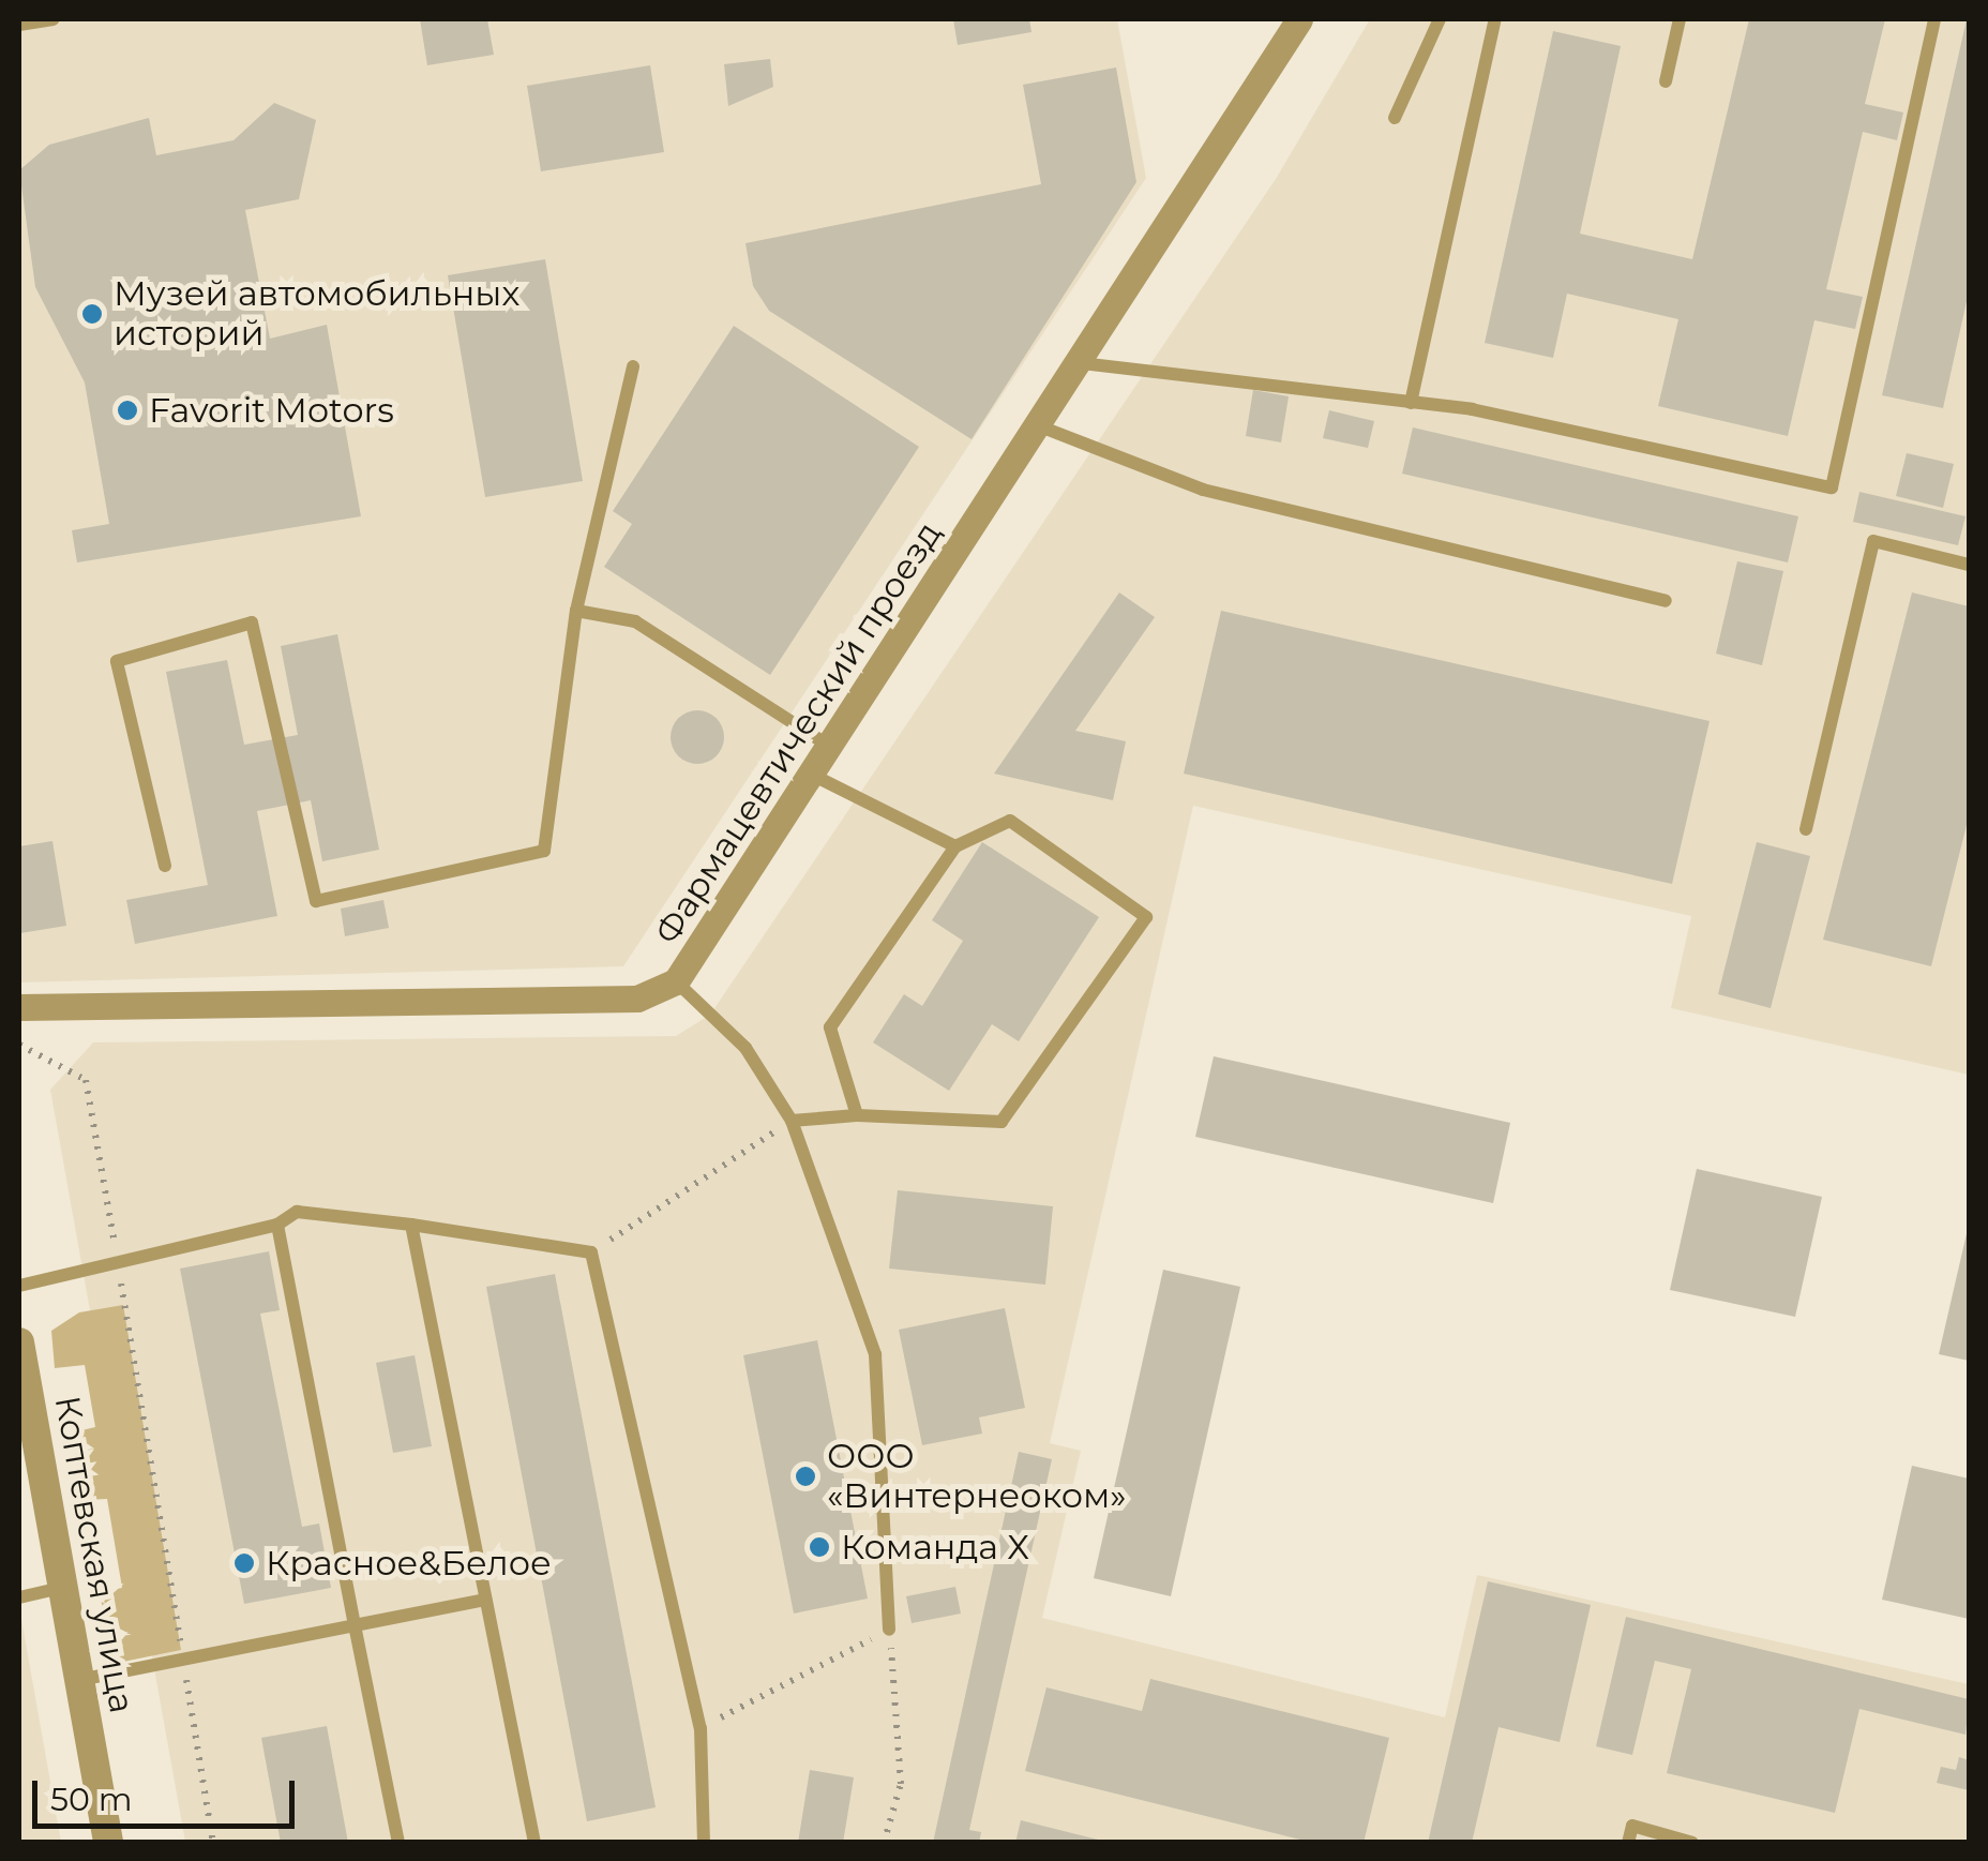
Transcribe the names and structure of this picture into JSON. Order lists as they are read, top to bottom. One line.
{"streets":{"street":["Фармацевтический проезд","Коптевская улица"]},"places":["Музей автомобильных историй","Favorit Motors","ООО «Винтернеоком»","Команда Х","Красное&Белое"],"scale_bar":"50 m"}
